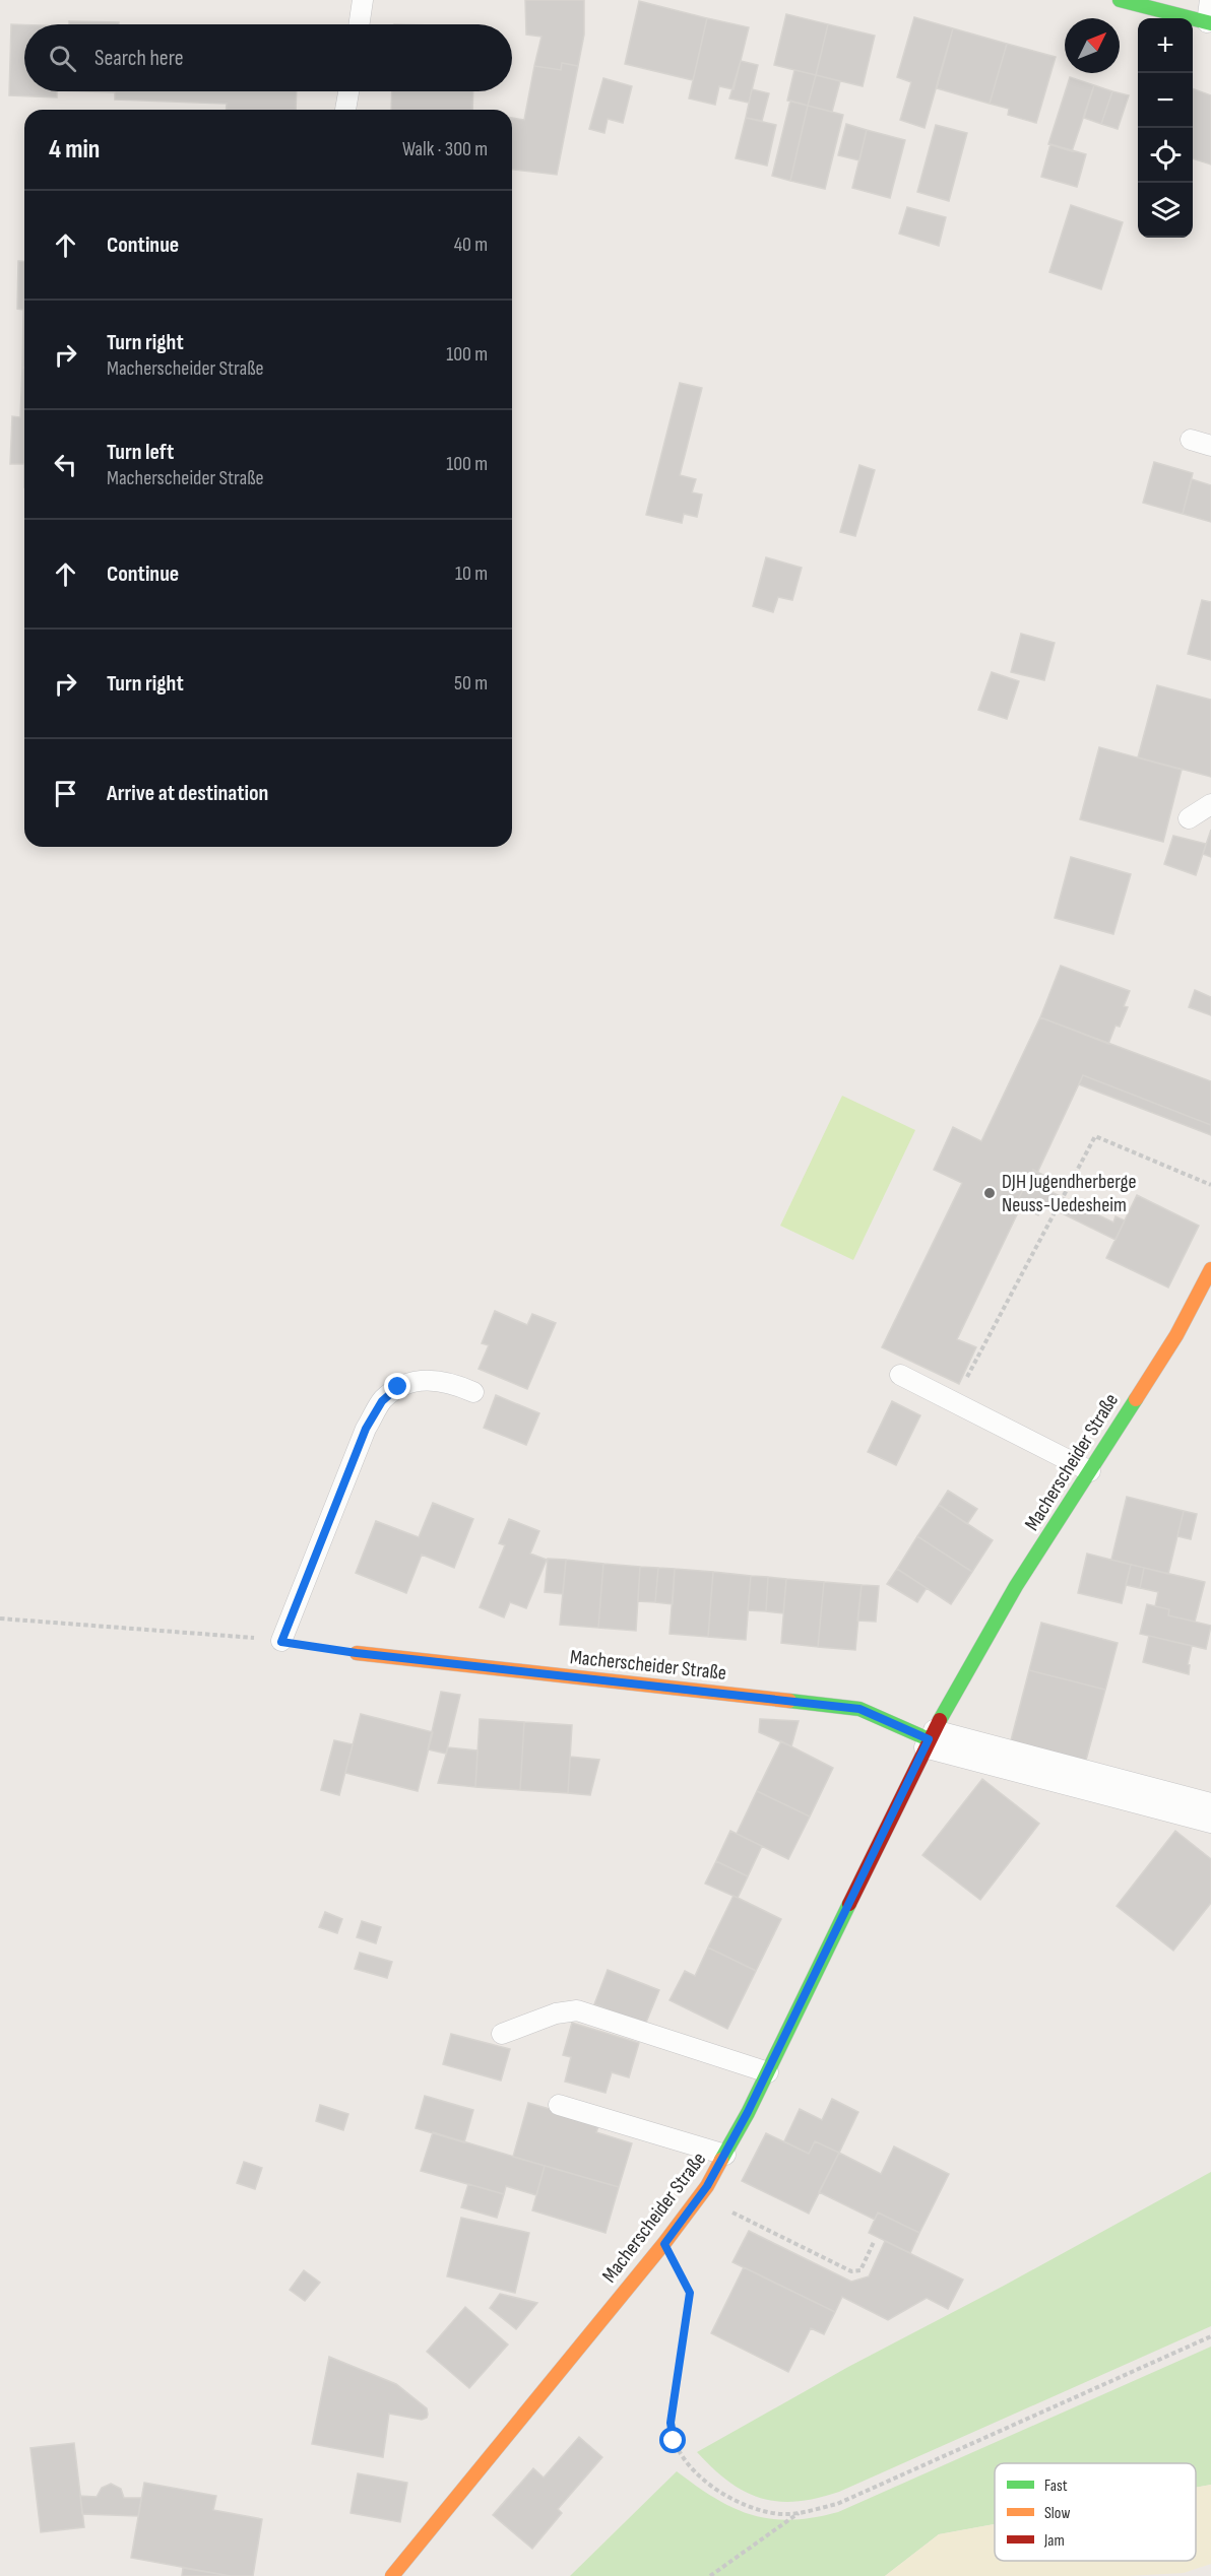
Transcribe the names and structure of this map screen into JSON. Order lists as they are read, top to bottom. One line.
{"streets":{"street":["Macherscheider Straße"]},"places":["DJH Jugendherberge Neuss-Uedesheim"],"legend":["Fast","Slow","Jam"],"north":"top right","page":{"map_buttons":["+","−"],"search":"Search here","heading":["4 min","Walk · 300 m"],"list":[["Continue","40 m"],["Turn right","Macherscheider Straße","100 m"],["Turn left","Macherscheider Straße","100 m"],["Continue","10 m"],["Turn right","50 m"],"Arrive at destination"]}}
